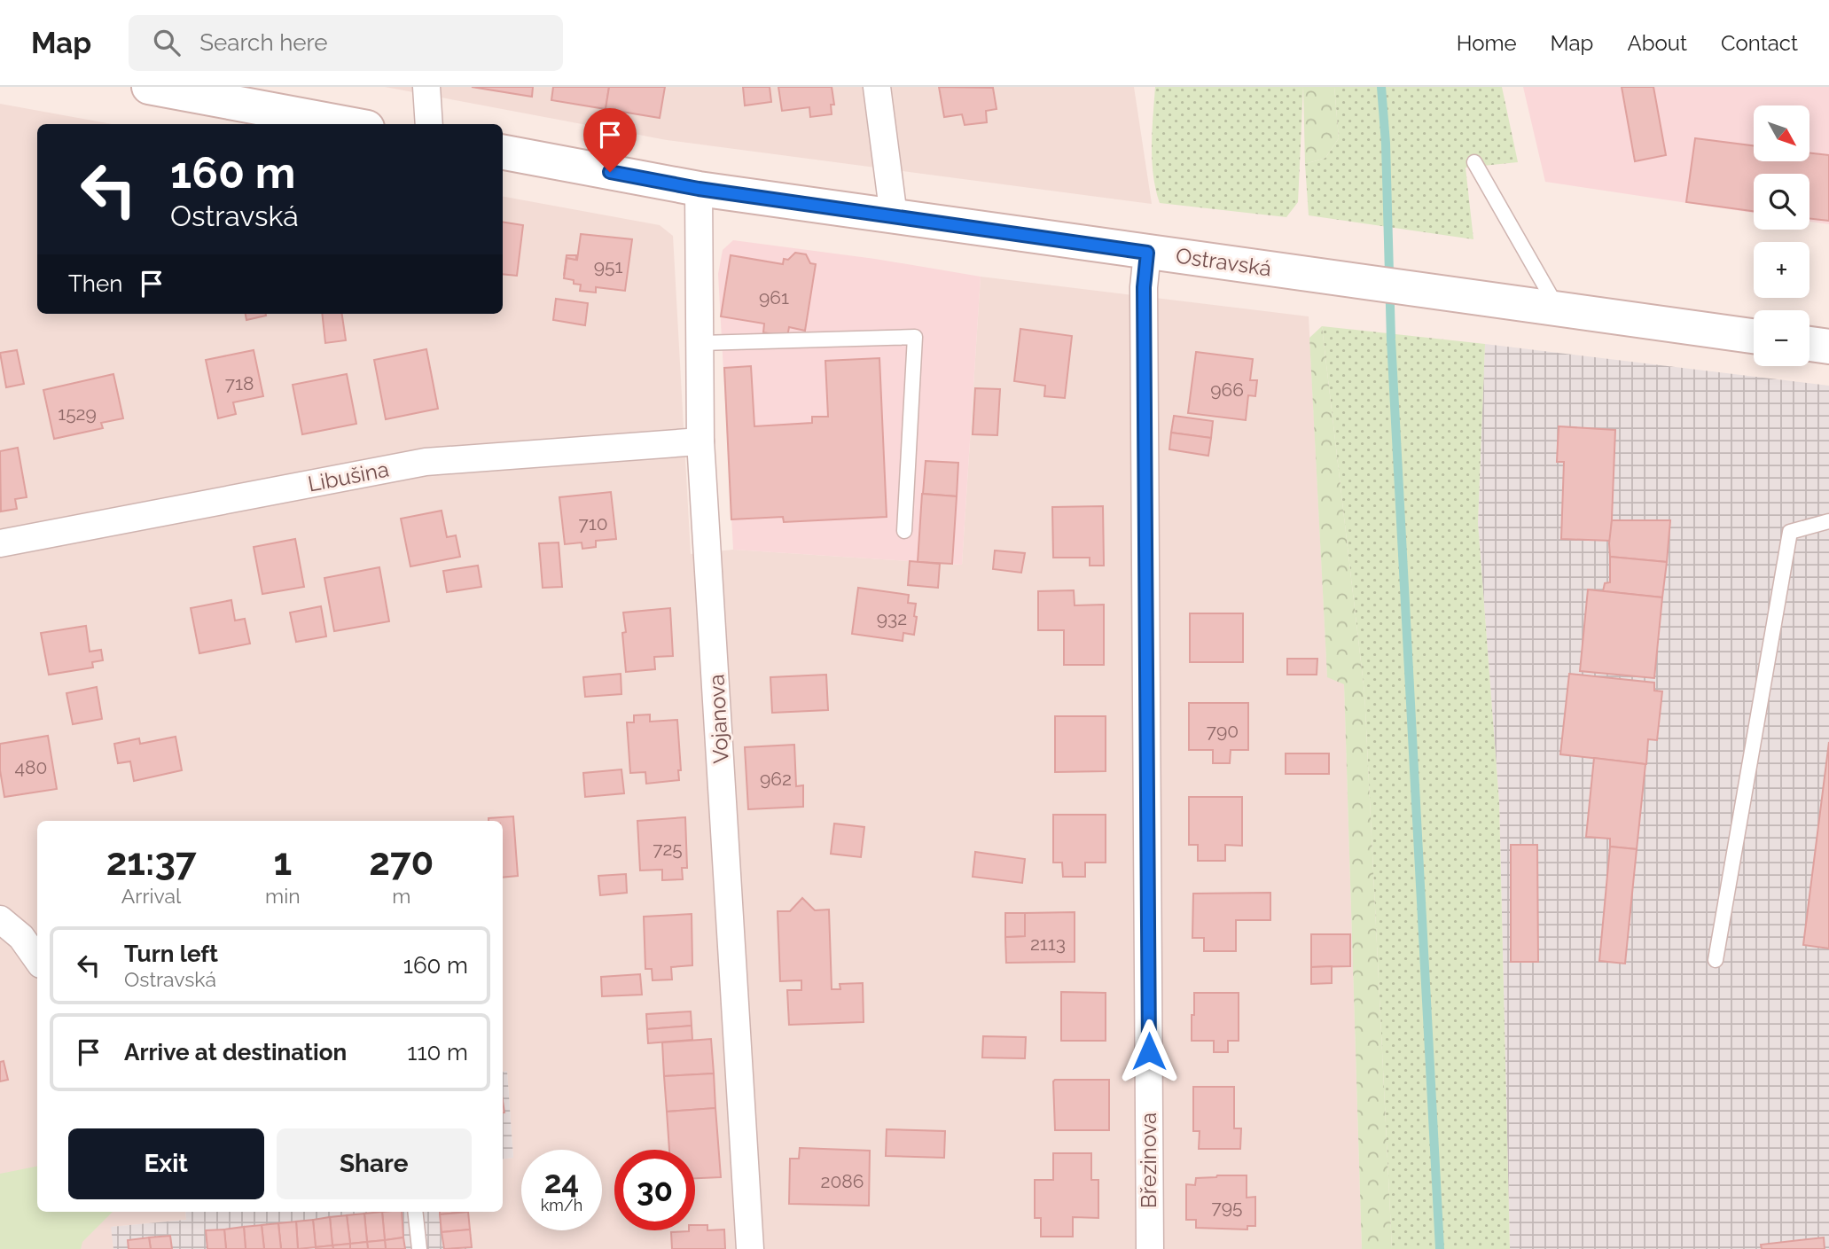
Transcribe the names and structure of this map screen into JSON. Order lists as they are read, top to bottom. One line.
{"streets":{"street":["Ostravská","Libušina","Vojanova","Březinova"]},"crossings":[["Ostravská","Vojanova"],["Ostravská","Březinova"],["Libušina","Vojanova"]],"house_numbers":["951","961","718","966","1529","710","932","790","480","962","725","2113","2086","795"],"north":"bottom right","page":{"header":"Map","search":"Search here","nav":["Home","Map","About","Contact"],"map_buttons":["+","−"],"turn":["160 m","Ostravská"],"then":"Then","eta":["21:37","Arrival","1","min","270","m"],"list":[{"name":"Turn left","note":"Ostravská","value":"160 m"},{"name":"Arrive at destination","value":"110 m"}],"buttons":["Exit","Share"],"speed":"24 km/h","limit":"30"}}
